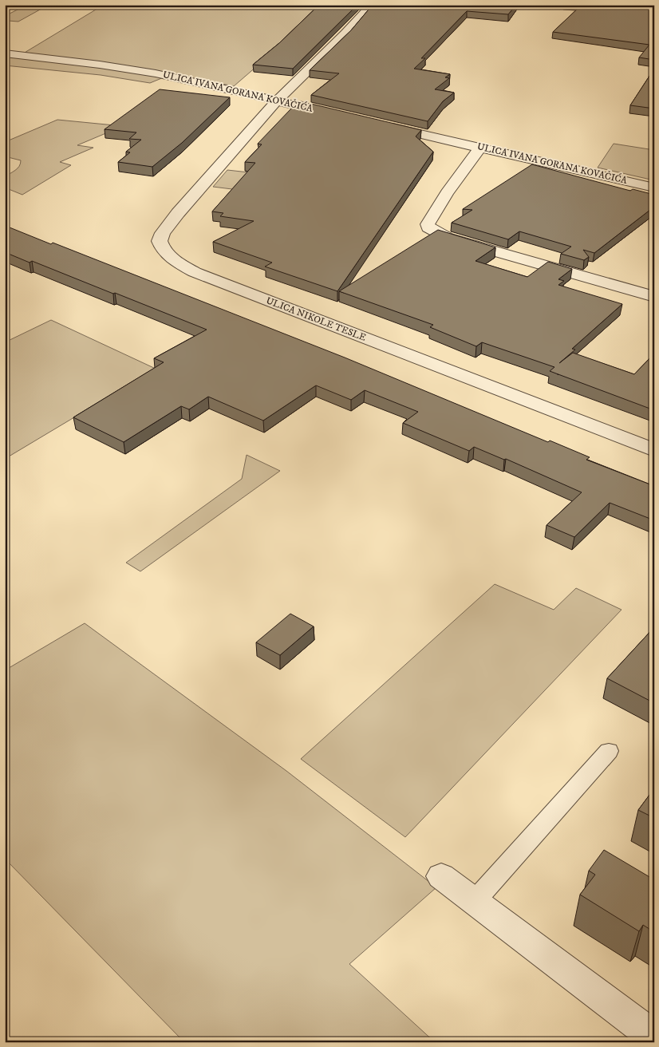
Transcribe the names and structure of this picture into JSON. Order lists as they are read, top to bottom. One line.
{"streets":{"street":["ULICA IVANA GORANA KOVAČIĆA","ULICA NIKOLE TESLE"]},"crossings":[["ULICA IVANA GORANA KOVAČIĆA","ULICA NIKOLE TESLE"]]}
